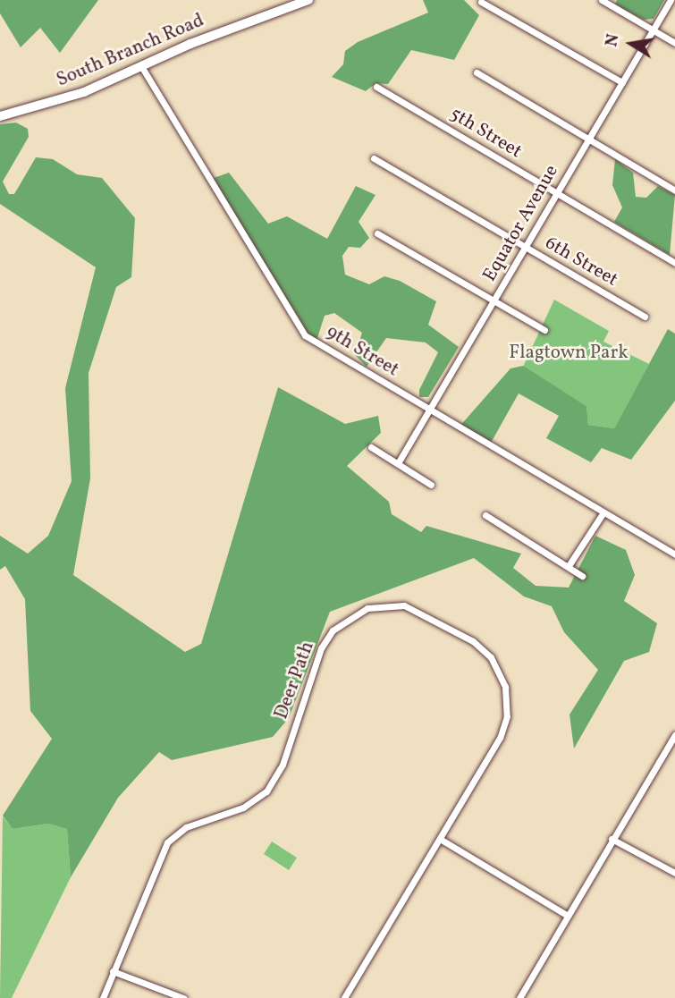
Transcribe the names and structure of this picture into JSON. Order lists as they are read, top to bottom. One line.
{"streets":{"street":["South Branch Road","5th Street","Equator Avenue","6th Street","9th Street","Deer Path"]},"crossings":[["South Branch Road","9th Street"],["5th Street","Equator Avenue"],["Equator Avenue","6th Street"],["Equator Avenue","9th Street"]],"parks":["Flagtown Park"],"north":"left"}
